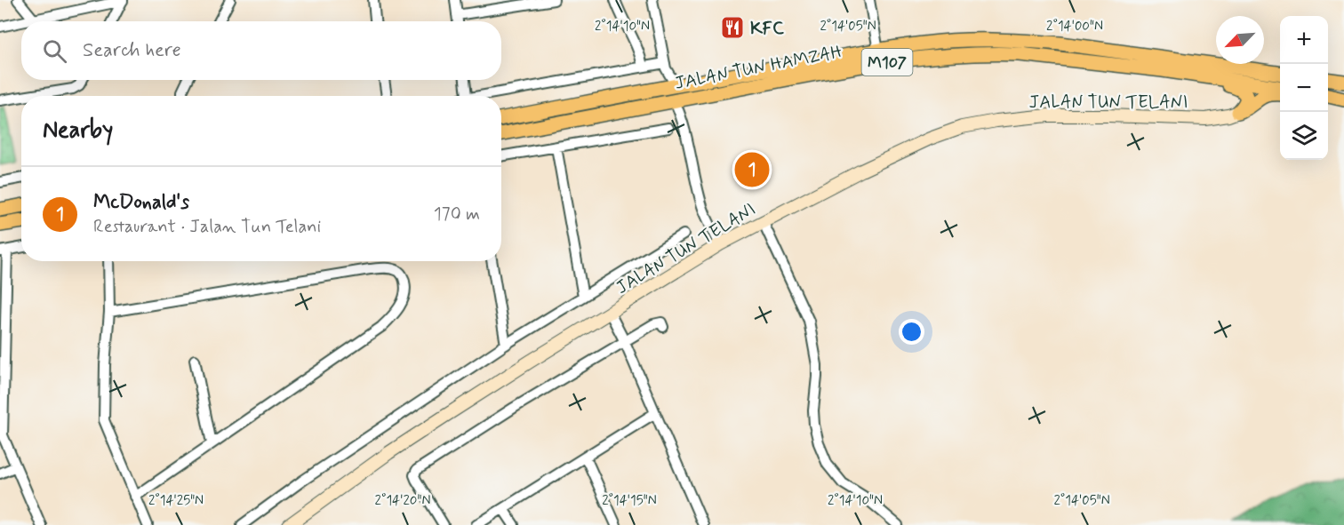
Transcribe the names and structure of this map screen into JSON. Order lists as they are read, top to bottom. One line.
{"streets":{"main road":["M107","JALAN TUN HAMZAH"],"street":["JALAN TUN TELANI"]},"places":{"restaurant":["KFC"]},"north":"bottom left","page":{"map_buttons":["+","−"],"search":"Search here","heading":"Nearby","pins":"1","list":[{"mark":"1","name":"McDonald's","note":"Restaurant · Jalan Tun Telani","value":"170 m"}]},"coordinates":["2°14'10\"N","2°14'05\"N","2°14'00\"N","2°14'25\"N","2°14'20\"N","2°14'15\"N"]}
